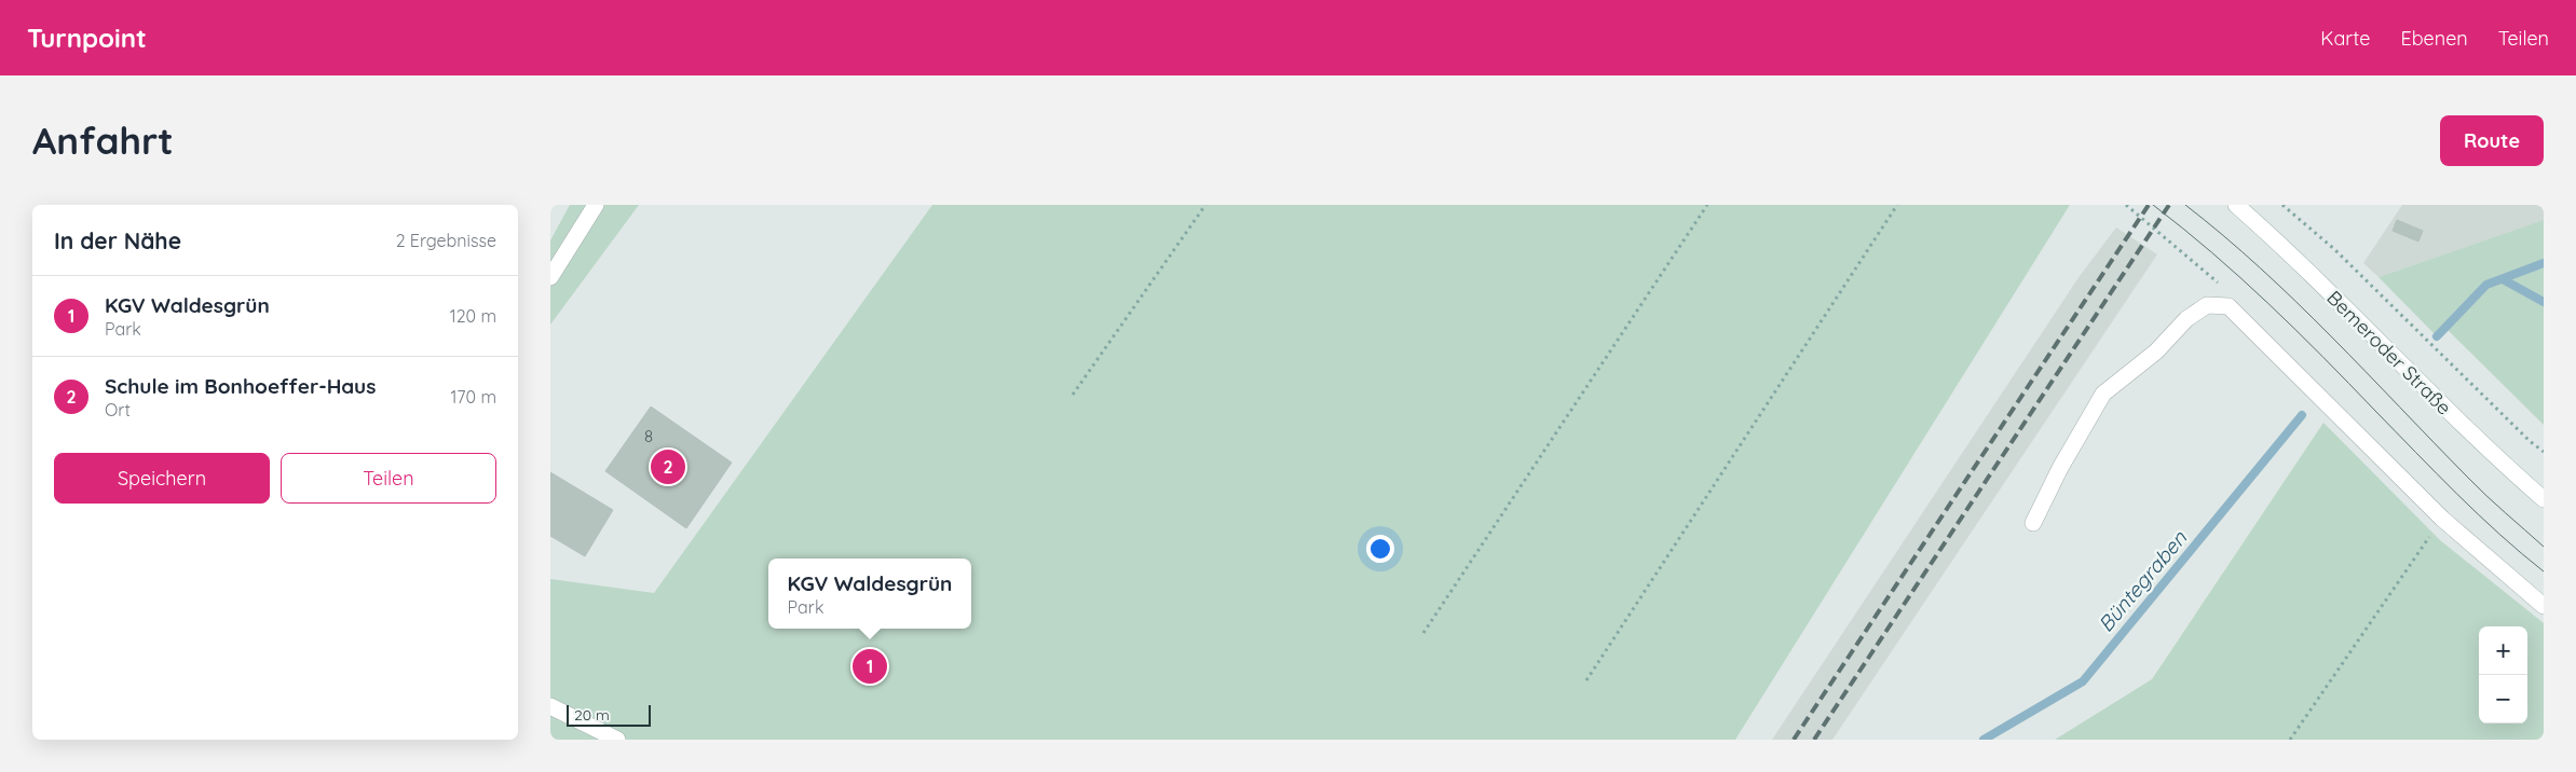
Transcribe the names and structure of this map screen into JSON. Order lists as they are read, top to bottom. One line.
{"streets":{"main road":["Bemeroder Straße"]},"water":["Büntegraben"],"house_numbers":["8"],"scale_bar":"20 m","page":{"header":"Turnpoint","nav":["Karte","Ebenen","Teilen"],"buttons":["Route",["Speichern","Teilen"]],"title":"Anfahrt","heading":["In der Nähe","2 Ergebnisse"],"list":[{"mark":"1","name":"KGV Waldesgrün","note":"Park","value":"120 m"},{"mark":"2","name":"Schule im Bonhoeffer-Haus","note":"Ort","value":"170 m"}],"pins":["2","1"],"popup":["KGV Waldesgrün","Park"],"map_buttons":["+","−"],"scale":"20 m"}}
